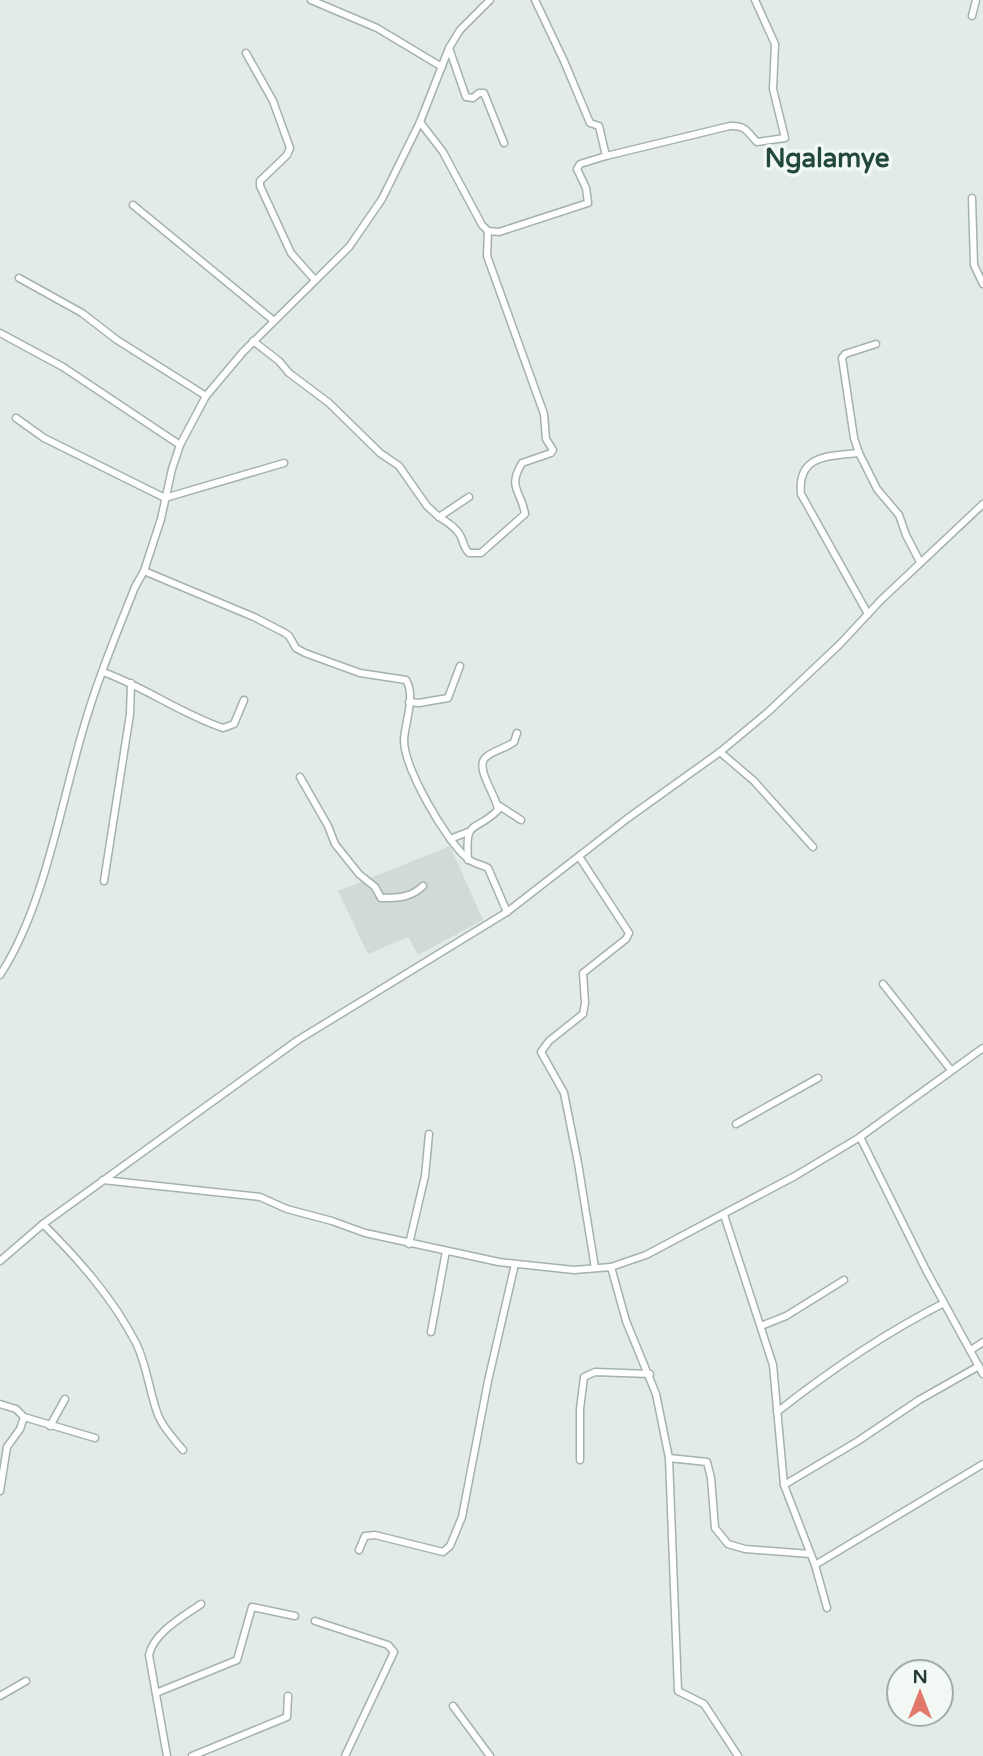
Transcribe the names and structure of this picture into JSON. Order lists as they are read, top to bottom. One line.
{"districts":["Ngalamye"],"north":"top"}
